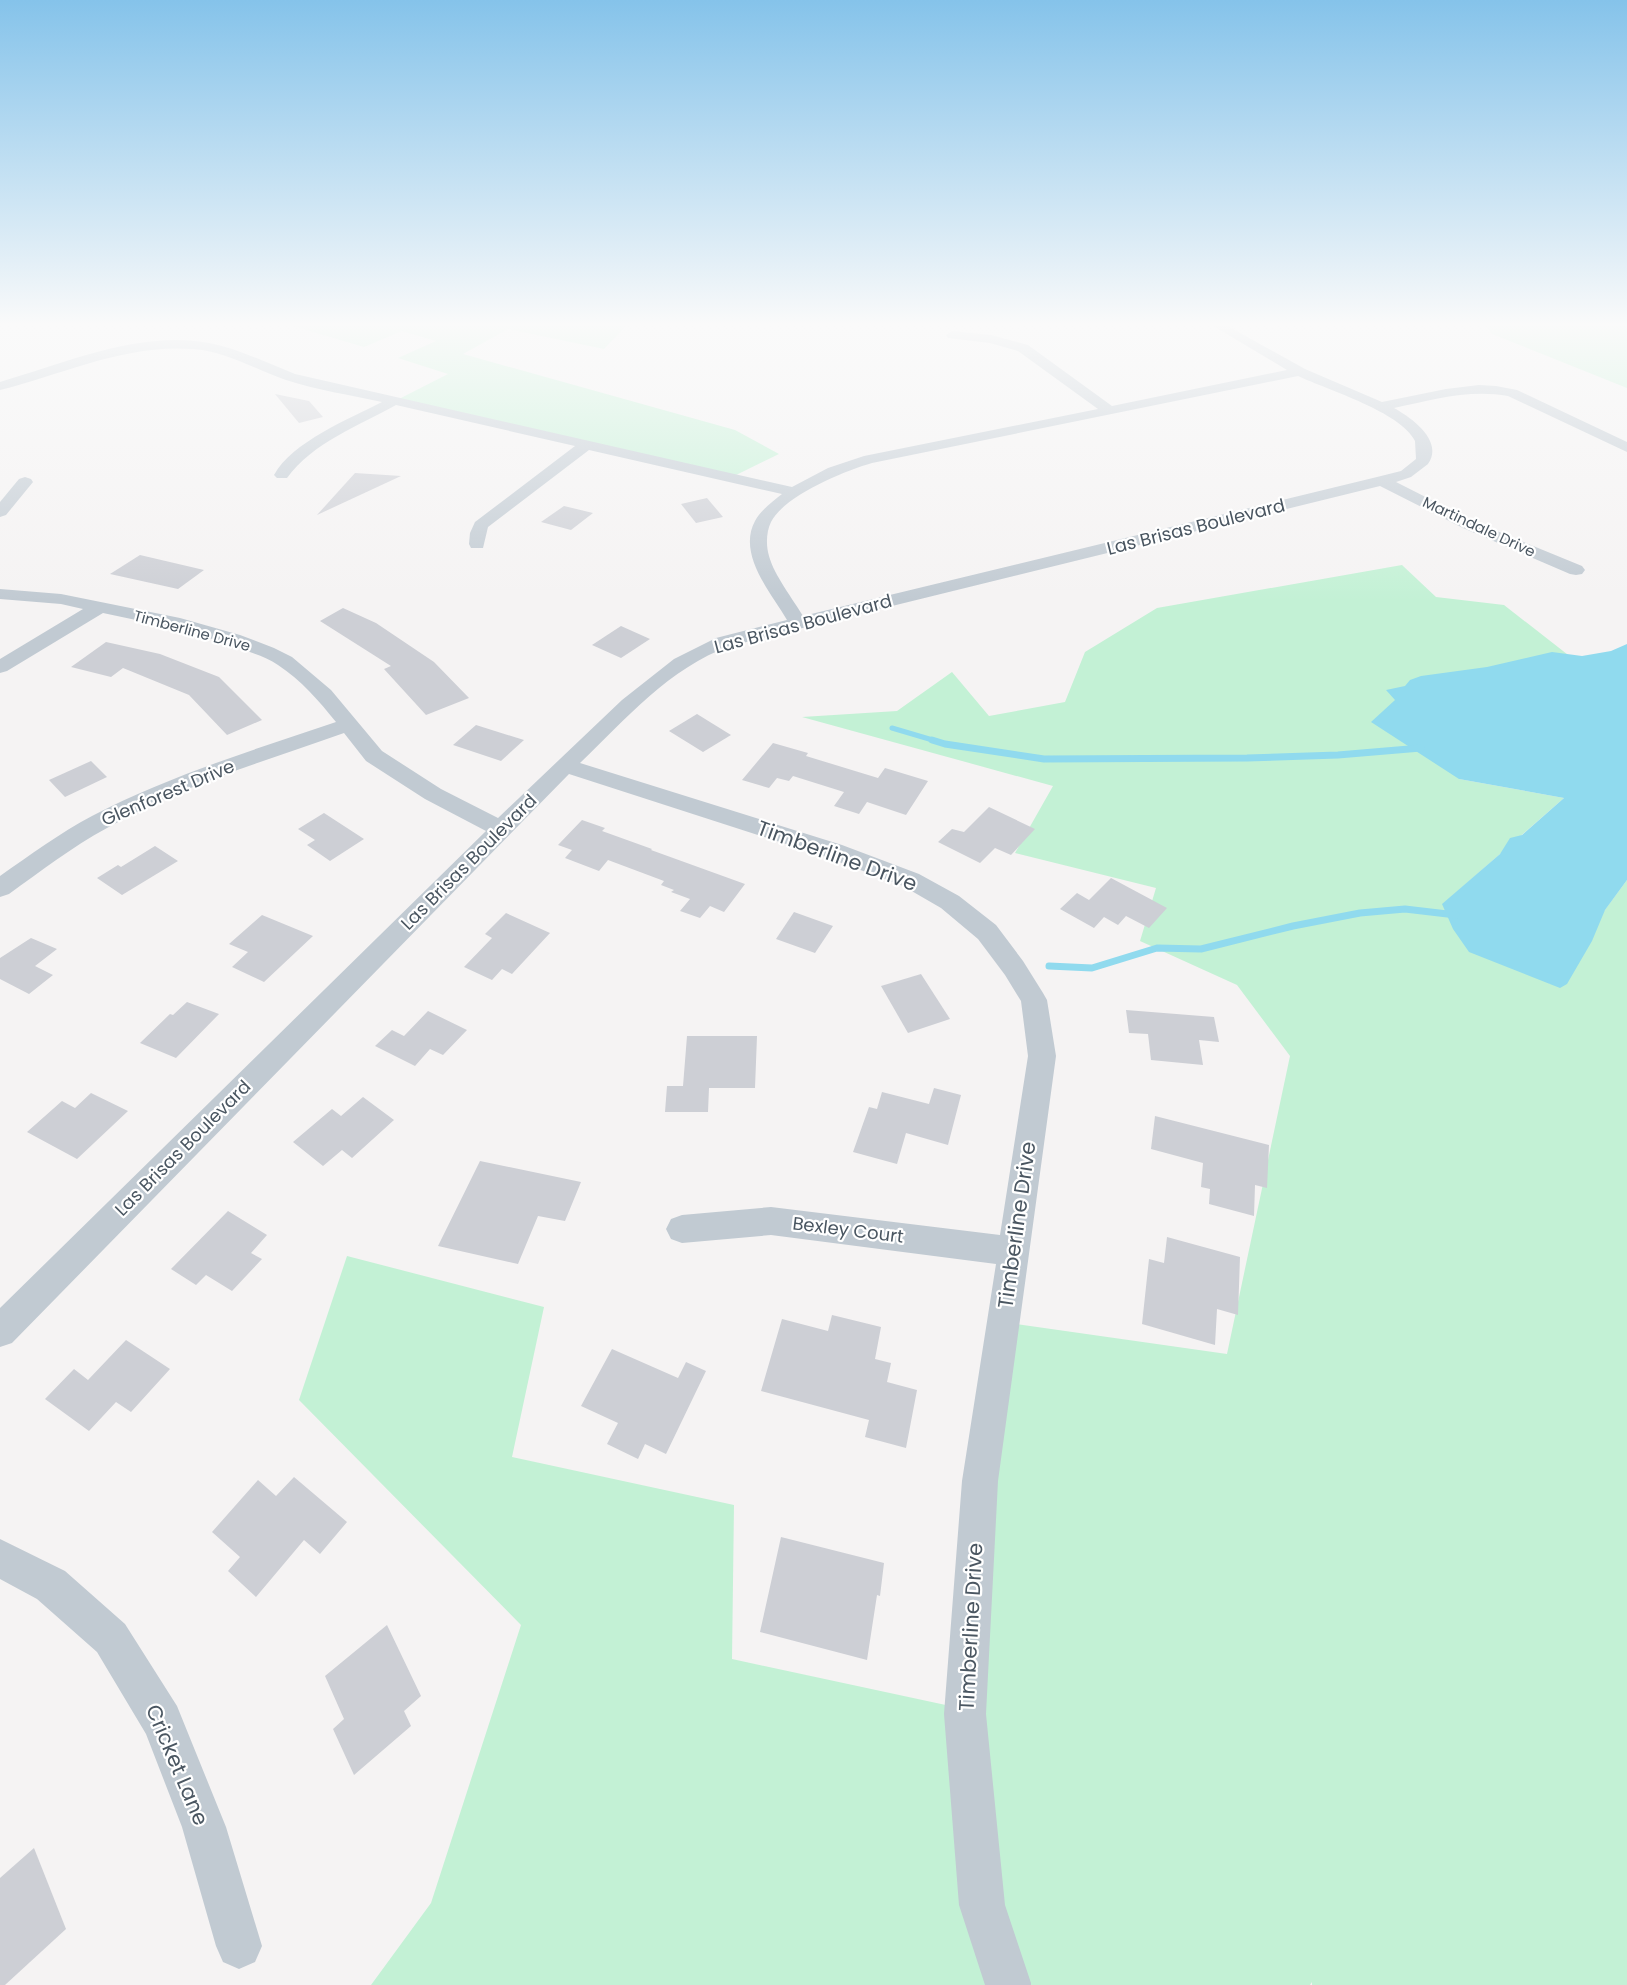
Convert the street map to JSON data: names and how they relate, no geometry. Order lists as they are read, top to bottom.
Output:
{
  "streets": {
    "street": [
      "Las Brisas Boulevard",
      "Martindale Drive",
      "Timberline Drive",
      "Glenforest Drive",
      "Bexley Court",
      "Cricket Lane"
    ]
  },
  "crossings": [
    ["Las Brisas Boulevard", "Martindale Drive"],
    ["Las Brisas Boulevard", "Timberline Drive"],
    ["Timberline Drive", "Glenforest Drive"],
    ["Timberline Drive", "Bexley Court"]
  ]
}
